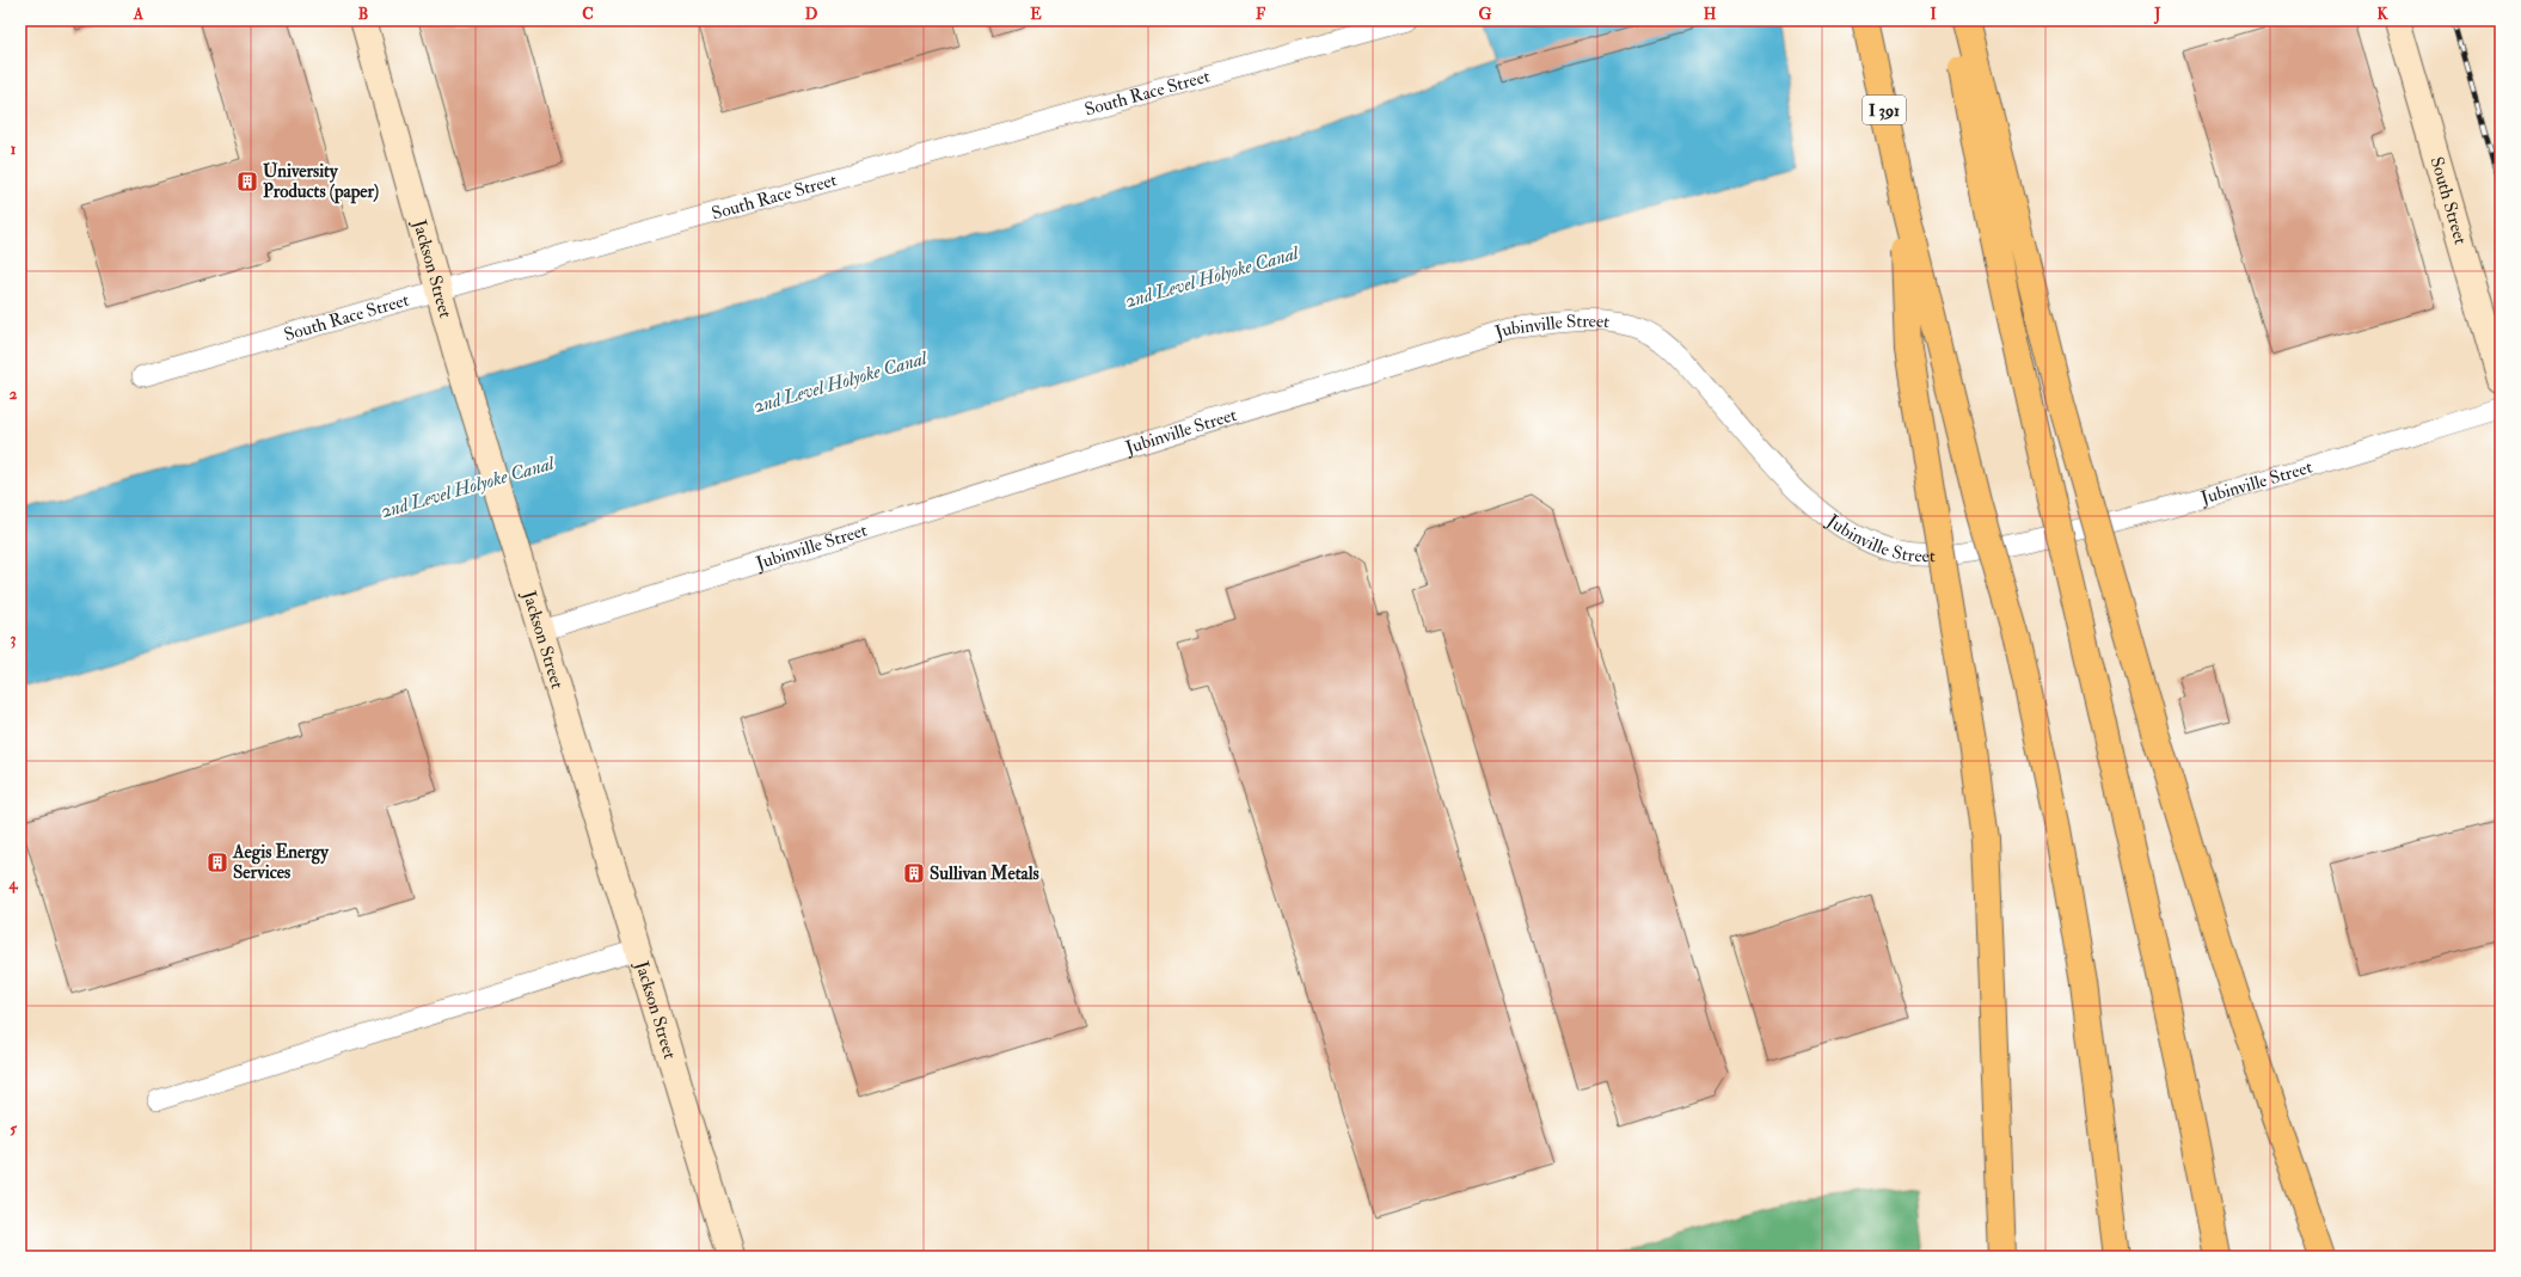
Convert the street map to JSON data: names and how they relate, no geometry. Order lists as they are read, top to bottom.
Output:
{
  "streets": {
    "highway": ["I 391"],
    "street": ["South Street", "Jackson Street"],
    "lane": ["South Race Street", "Jubinville Street"]
  },
  "crossings": [
    ["South Race Street", "Jackson Street"],
    ["Jackson Street", "Jubinville Street"]
  ],
  "water": ["2nd Level Holyoke Canal"],
  "places": {
    "building": ["University Products (paper)", "Aegis Energy Services", "Sullivan Metals"]
  },
  "grid": {
    "columns": [
      "A",
      "B",
      "C",
      "D",
      "E",
      "F",
      "G",
      "H",
      "I",
      "J",
      "K"
    ],
    "rows": [
      "1",
      "2",
      "3",
      "4",
      "5"
    ]
  }
}
